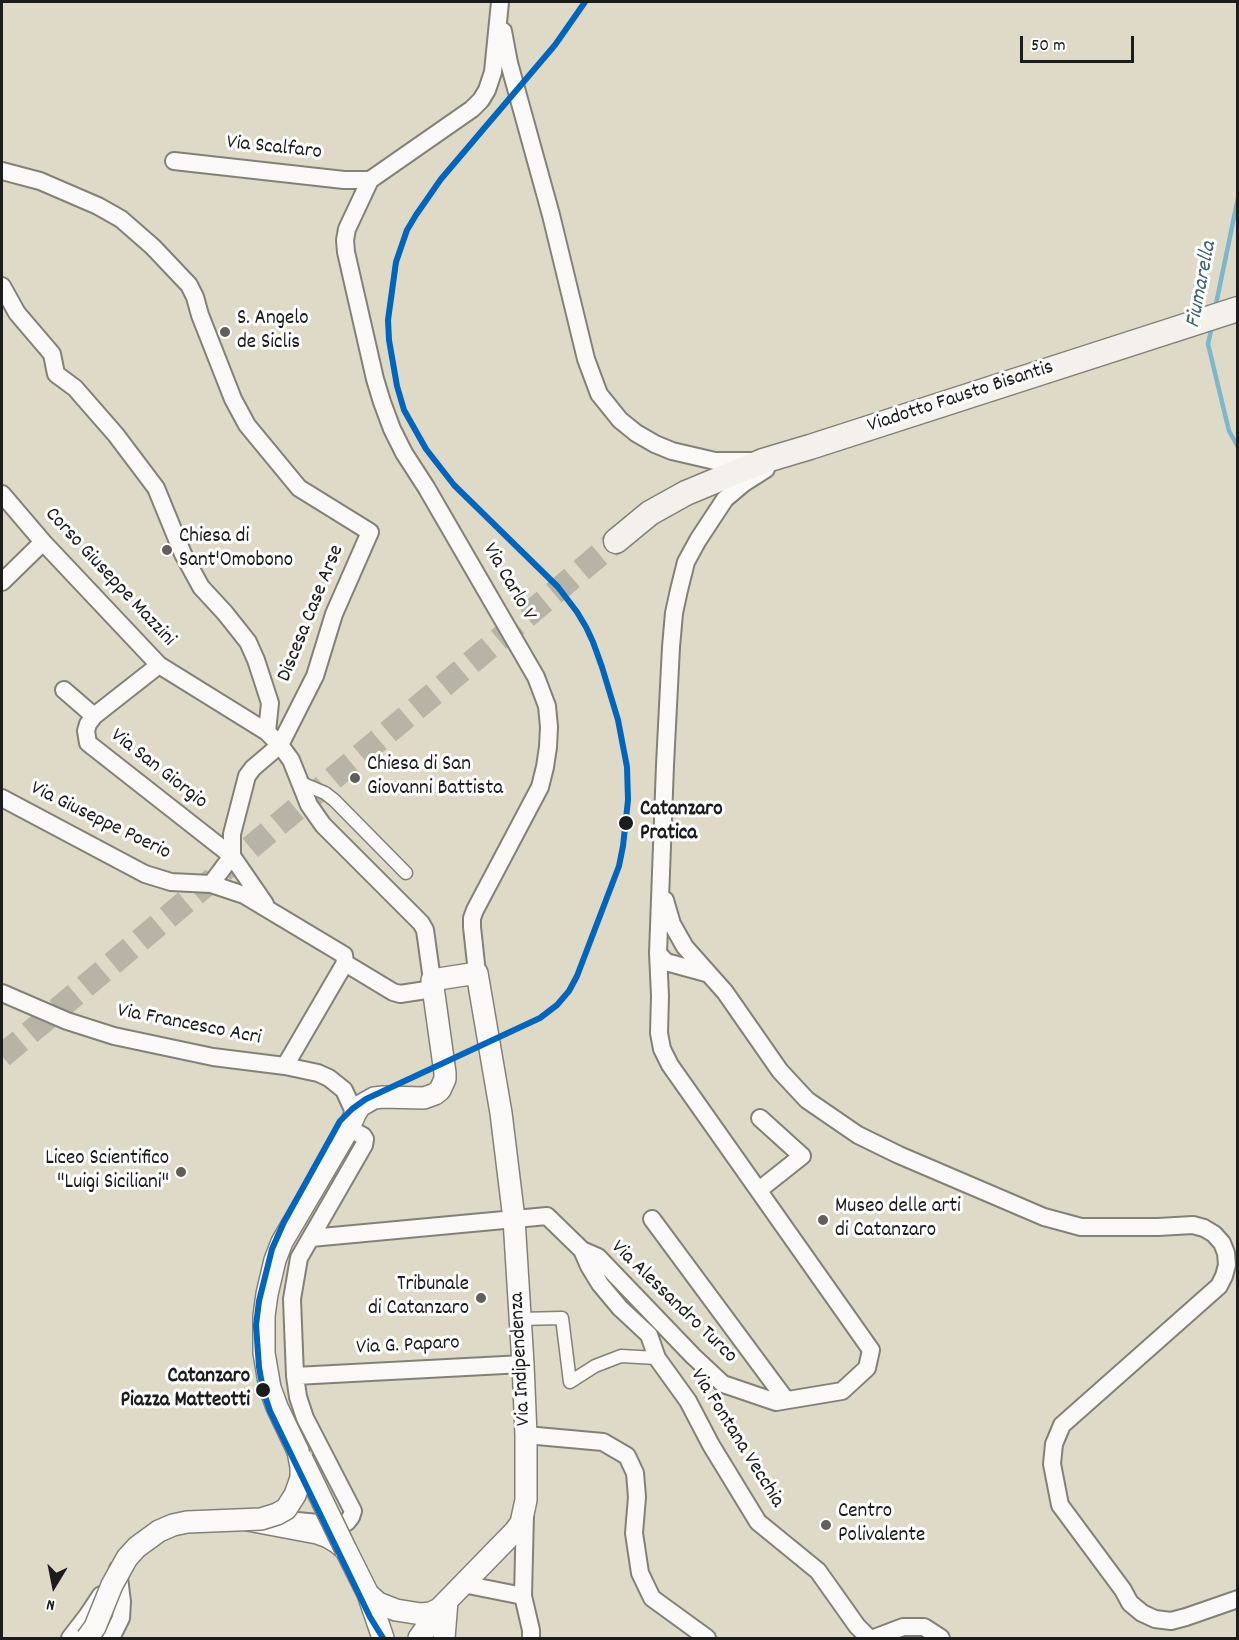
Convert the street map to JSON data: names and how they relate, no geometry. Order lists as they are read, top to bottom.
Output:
{
  "streets": {
    "main road": ["Viadotto Fausto Bisantis"],
    "street": [
      "Via Scalfaro",
      "Corso Giuseppe Mazzini",
      "Via Carlo V",
      "Discesa Case Arse",
      "Via San Giorgio",
      "Via Giuseppe Poerio",
      "Via Francesco Acri",
      "Via Alessandro Turco",
      "Via G. Paparo",
      "Via Indipendenza",
      "Via Fontana Vecchia"
    ]
  },
  "crossings": [
    ["Via Scalfaro", "Via Carlo V"],
    ["Corso Giuseppe Mazzini", "Discesa Case Arse"],
    ["Corso Giuseppe Mazzini", "Via San Giorgio"],
    ["Corso Giuseppe Mazzini", "Via Giuseppe Poerio"],
    ["Via Carlo V", "Via Indipendenza"],
    ["Via San Giorgio", "Via Giuseppe Poerio"],
    ["Via Francesco Acri", "Via Alessandro Turco"],
    ["Via Alessandro Turco", "Via Indipendenza"],
    ["Via Alessandro Turco", "Via Fontana Vecchia"],
    ["Via G. Paparo", "Via Indipendenza"]
  ],
  "water": ["Fiumarella"],
  "places": [
    "S. Angelo de Siclis",
    "Chiesa di Sant'Omobono",
    "Chiesa di San Giovanni Battista",
    "Catanzaro Pratica",
    "Liceo Scientifico \"Luigi Siciliani\"",
    "Museo delle arti di Catanzaro",
    "Tribunale di Catanzaro",
    "Catanzaro Piazza Matteotti",
    "Centro Polivalente"
  ],
  "scale_bar": "50 m",
  "north": "bottom"
}
